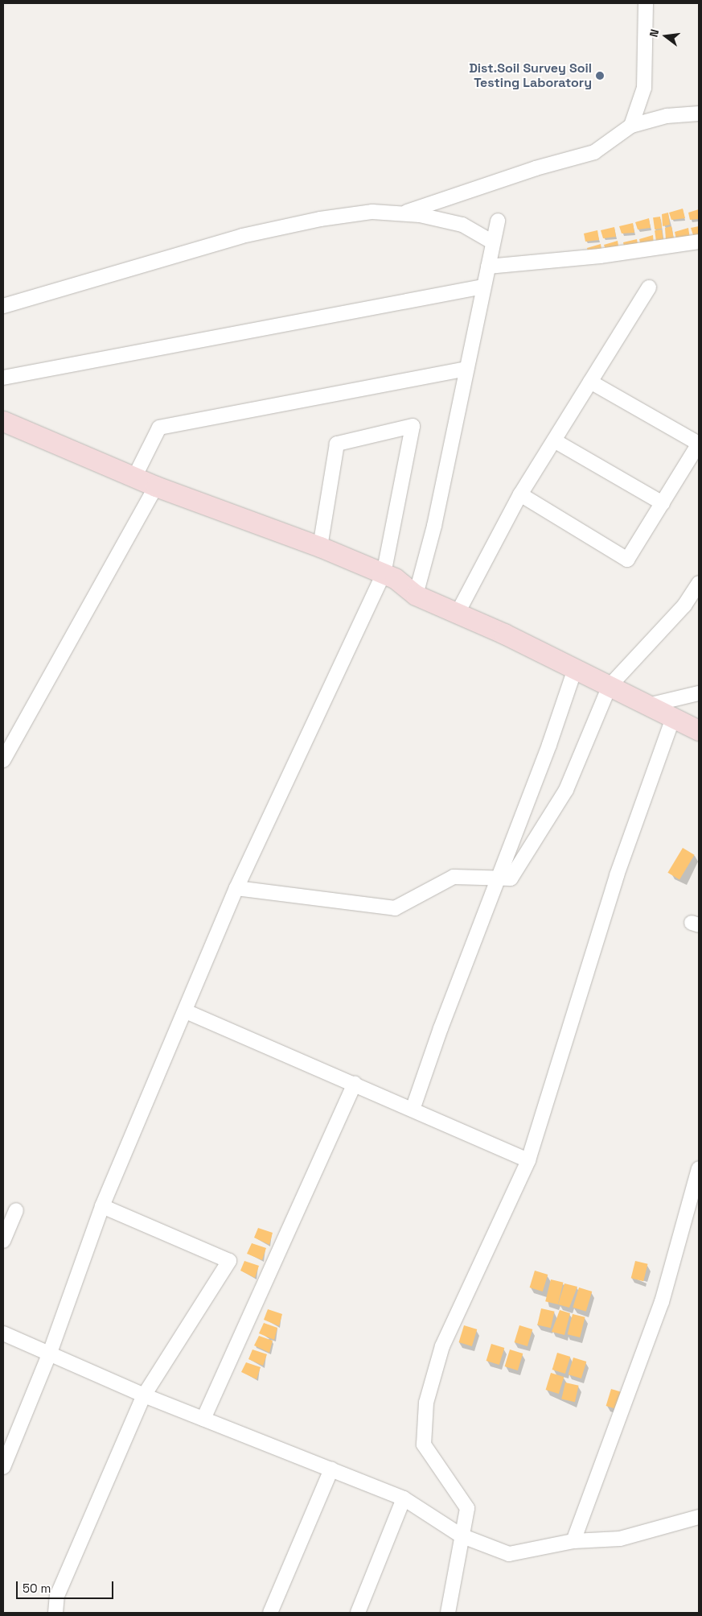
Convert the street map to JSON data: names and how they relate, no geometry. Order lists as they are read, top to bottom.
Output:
{
  "places": ["Dist.Soil Survey Soil Testing Laboratory"],
  "scale_bar": "50 m",
  "north": "left"
}
